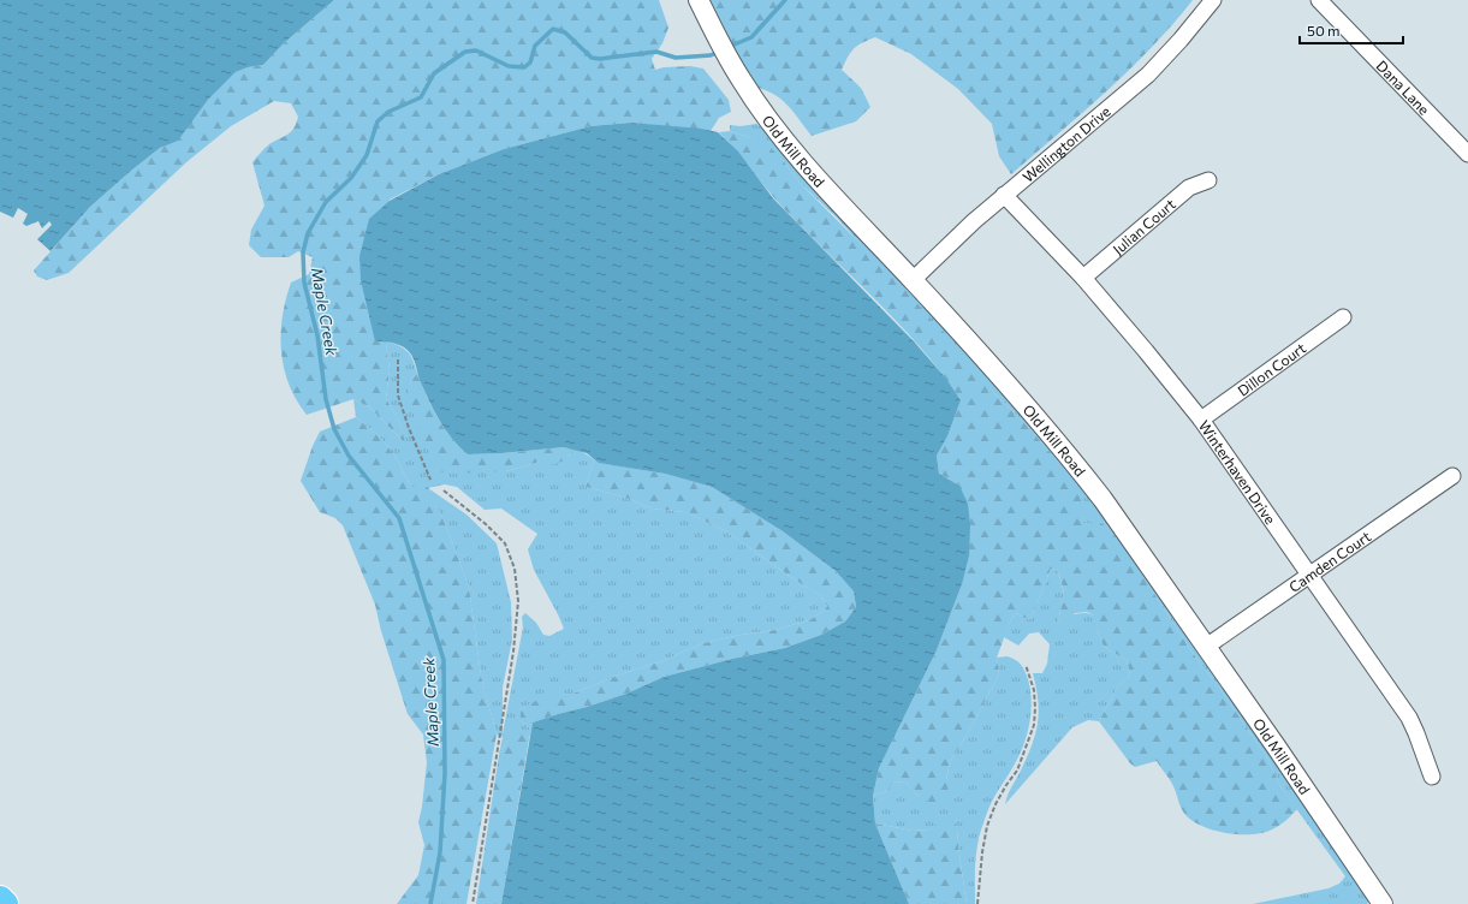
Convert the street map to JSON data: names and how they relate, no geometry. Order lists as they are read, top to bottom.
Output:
{
  "streets": {
    "street": [
      "Dana Lane",
      "Wellington Drive",
      "Old Mill Road",
      "Julian Court",
      "Dillon Court",
      "Winterhaven Drive",
      "Camden Court"
    ]
  },
  "crossings": [
    ["Wellington Drive", "Old Mill Road"],
    ["Wellington Drive", "Winterhaven Drive"],
    ["Old Mill Road", "Camden Court"],
    ["Julian Court", "Winterhaven Drive"],
    ["Dillon Court", "Winterhaven Drive"],
    ["Winterhaven Drive", "Camden Court"]
  ],
  "water": ["Maple Creek"],
  "scale_bar": "50 m"
}
